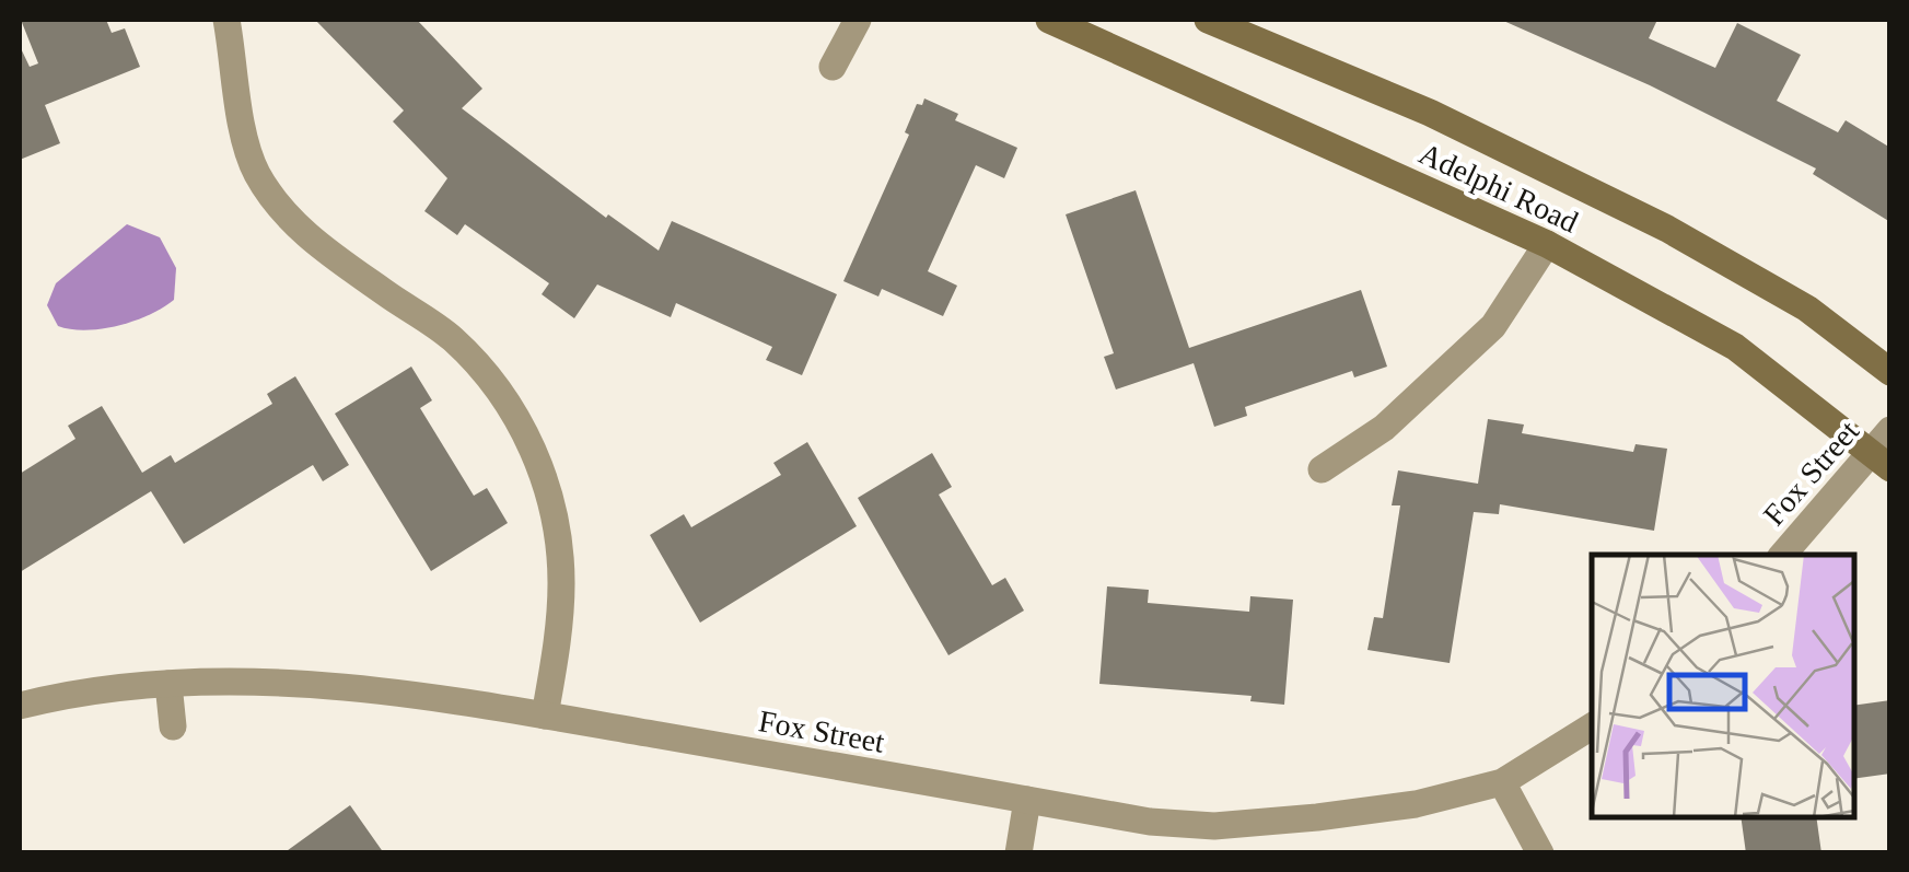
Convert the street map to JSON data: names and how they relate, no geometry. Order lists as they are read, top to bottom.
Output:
{
  "streets": {
    "main road": ["Adelphi Road"],
    "street": ["Fox Street"]
  },
  "crossings": [
    ["Adelphi Road", "Fox Street"]
  ]
}
